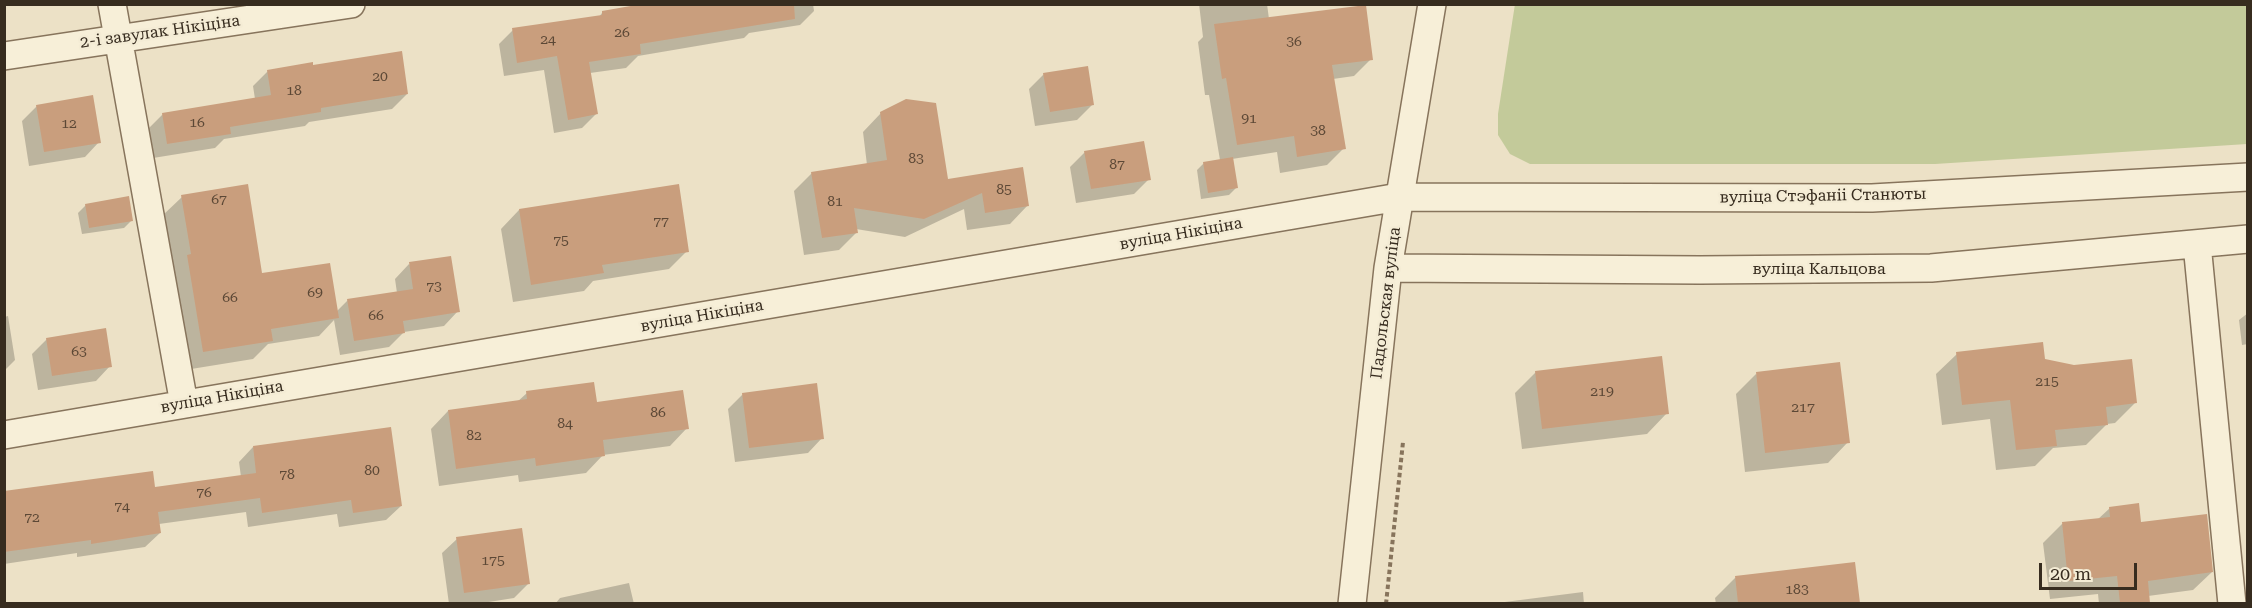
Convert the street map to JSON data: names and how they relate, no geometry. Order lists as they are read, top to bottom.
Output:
{
  "streets": {
    "street": [
      "2-і завулак Нікіціна",
      "вуліца Стэфаніі Станюты",
      "вуліца Нікіціна",
      "вуліца Кальцова",
      "Падольская вуліца"
    ]
  },
  "crossings": [
    ["вуліца Стэфаніі Станюты", "вуліца Нікіціна"],
    ["вуліца Стэфаніі Станюты", "Падольская вуліца"],
    ["вуліца Нікіціна", "Падольская вуліца"],
    ["вуліца Кальцова", "Падольская вуліца"]
  ],
  "house_numbers": [
    "26",
    "24",
    "36",
    "20",
    "18",
    "91",
    "16",
    "12",
    "38",
    "83",
    "87",
    "85",
    "67",
    "81",
    "77",
    "75",
    "73",
    "69",
    "66",
    "66",
    "63",
    "215",
    "219",
    "217",
    "86",
    "84",
    "82",
    "80",
    "78",
    "76",
    "74",
    "72",
    "175",
    "183"
  ],
  "scale_bar": "20 m"
}
